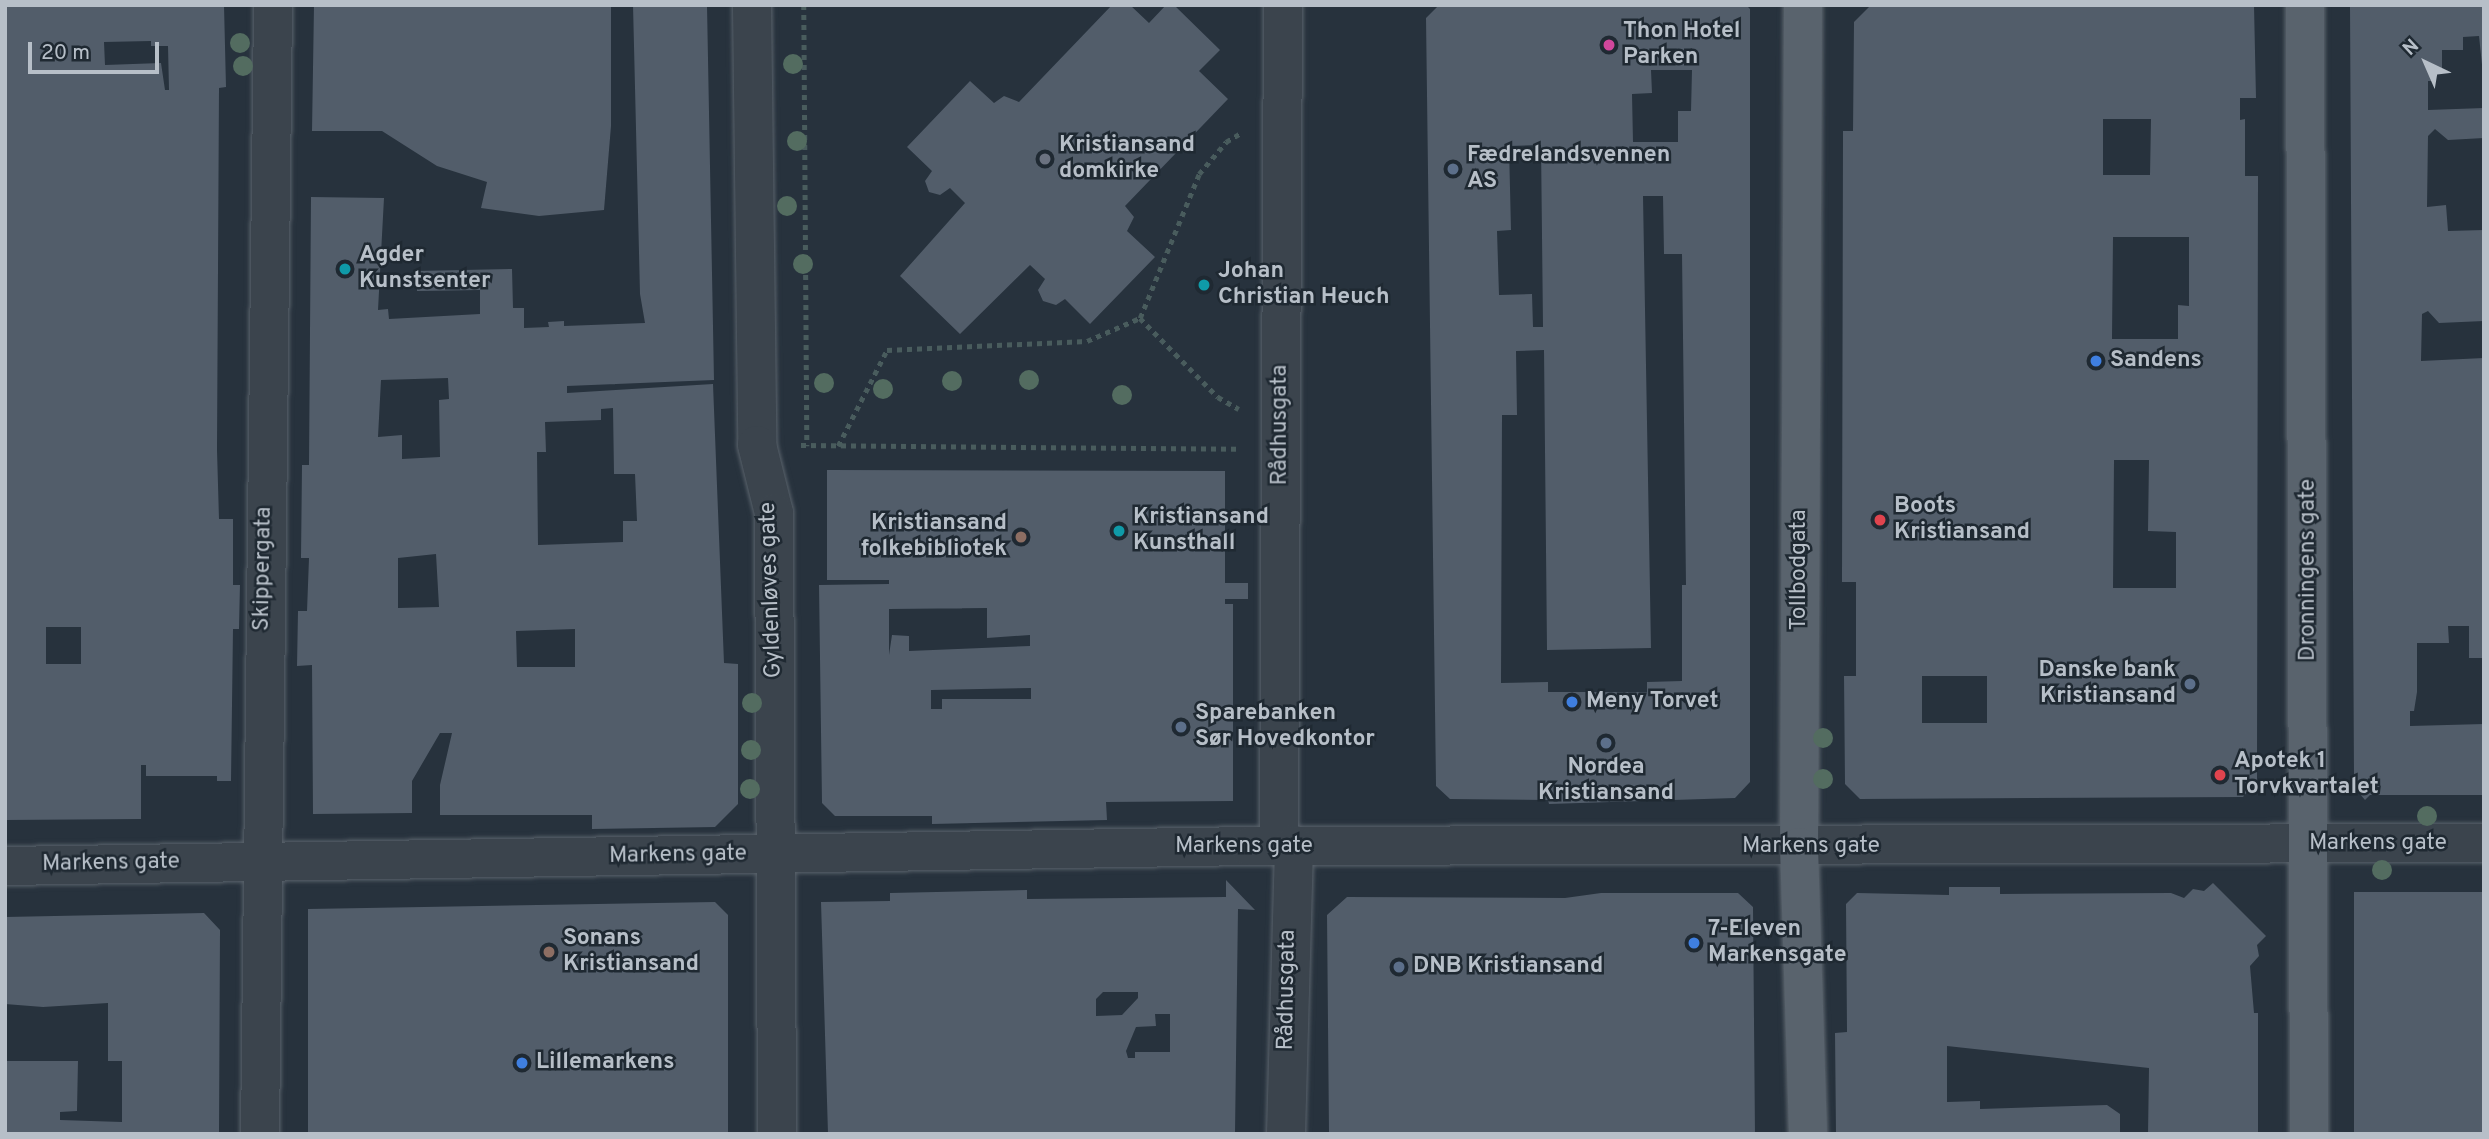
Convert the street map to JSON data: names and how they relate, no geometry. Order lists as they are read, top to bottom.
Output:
{
  "streets": {
    "main road": ["Tollbodgata", "Dronningens gate"],
    "street": [
      "Rådhusgata",
      "Skippergata",
      "Gyldenløves gate",
      "Markens gate"
    ]
  },
  "crossings": [
    ["Rådhusgata", "Markens gate"],
    ["Skippergata", "Markens gate"],
    ["Tollbodgata", "Markens gate"],
    ["Dronningens gate", "Markens gate"],
    ["Gyldenløves gate", "Markens gate"]
  ],
  "places": [
    "Thon Hotel Parken",
    "Kristiansand domkirke",
    "Fædrelandsvennen AS",
    "Agder Kunstsenter",
    "Johan Christian Heuch",
    "Sandens",
    "Boots Kristiansand",
    "Kristiansand Kunsthall",
    "Kristiansand folkebibliotek",
    "Danske bank Kristiansand",
    "Meny Torvet",
    "Sparebanken Sør Hovedkontor",
    "Nordea Kristiansand",
    "Apotek 1 Torvkvartalet",
    "7-Eleven Markensgate",
    "Sonans Kristiansand",
    "DNB Kristiansand",
    "Lillemarkens"
  ],
  "scale_bar": "20 m",
  "north": "top left"
}
